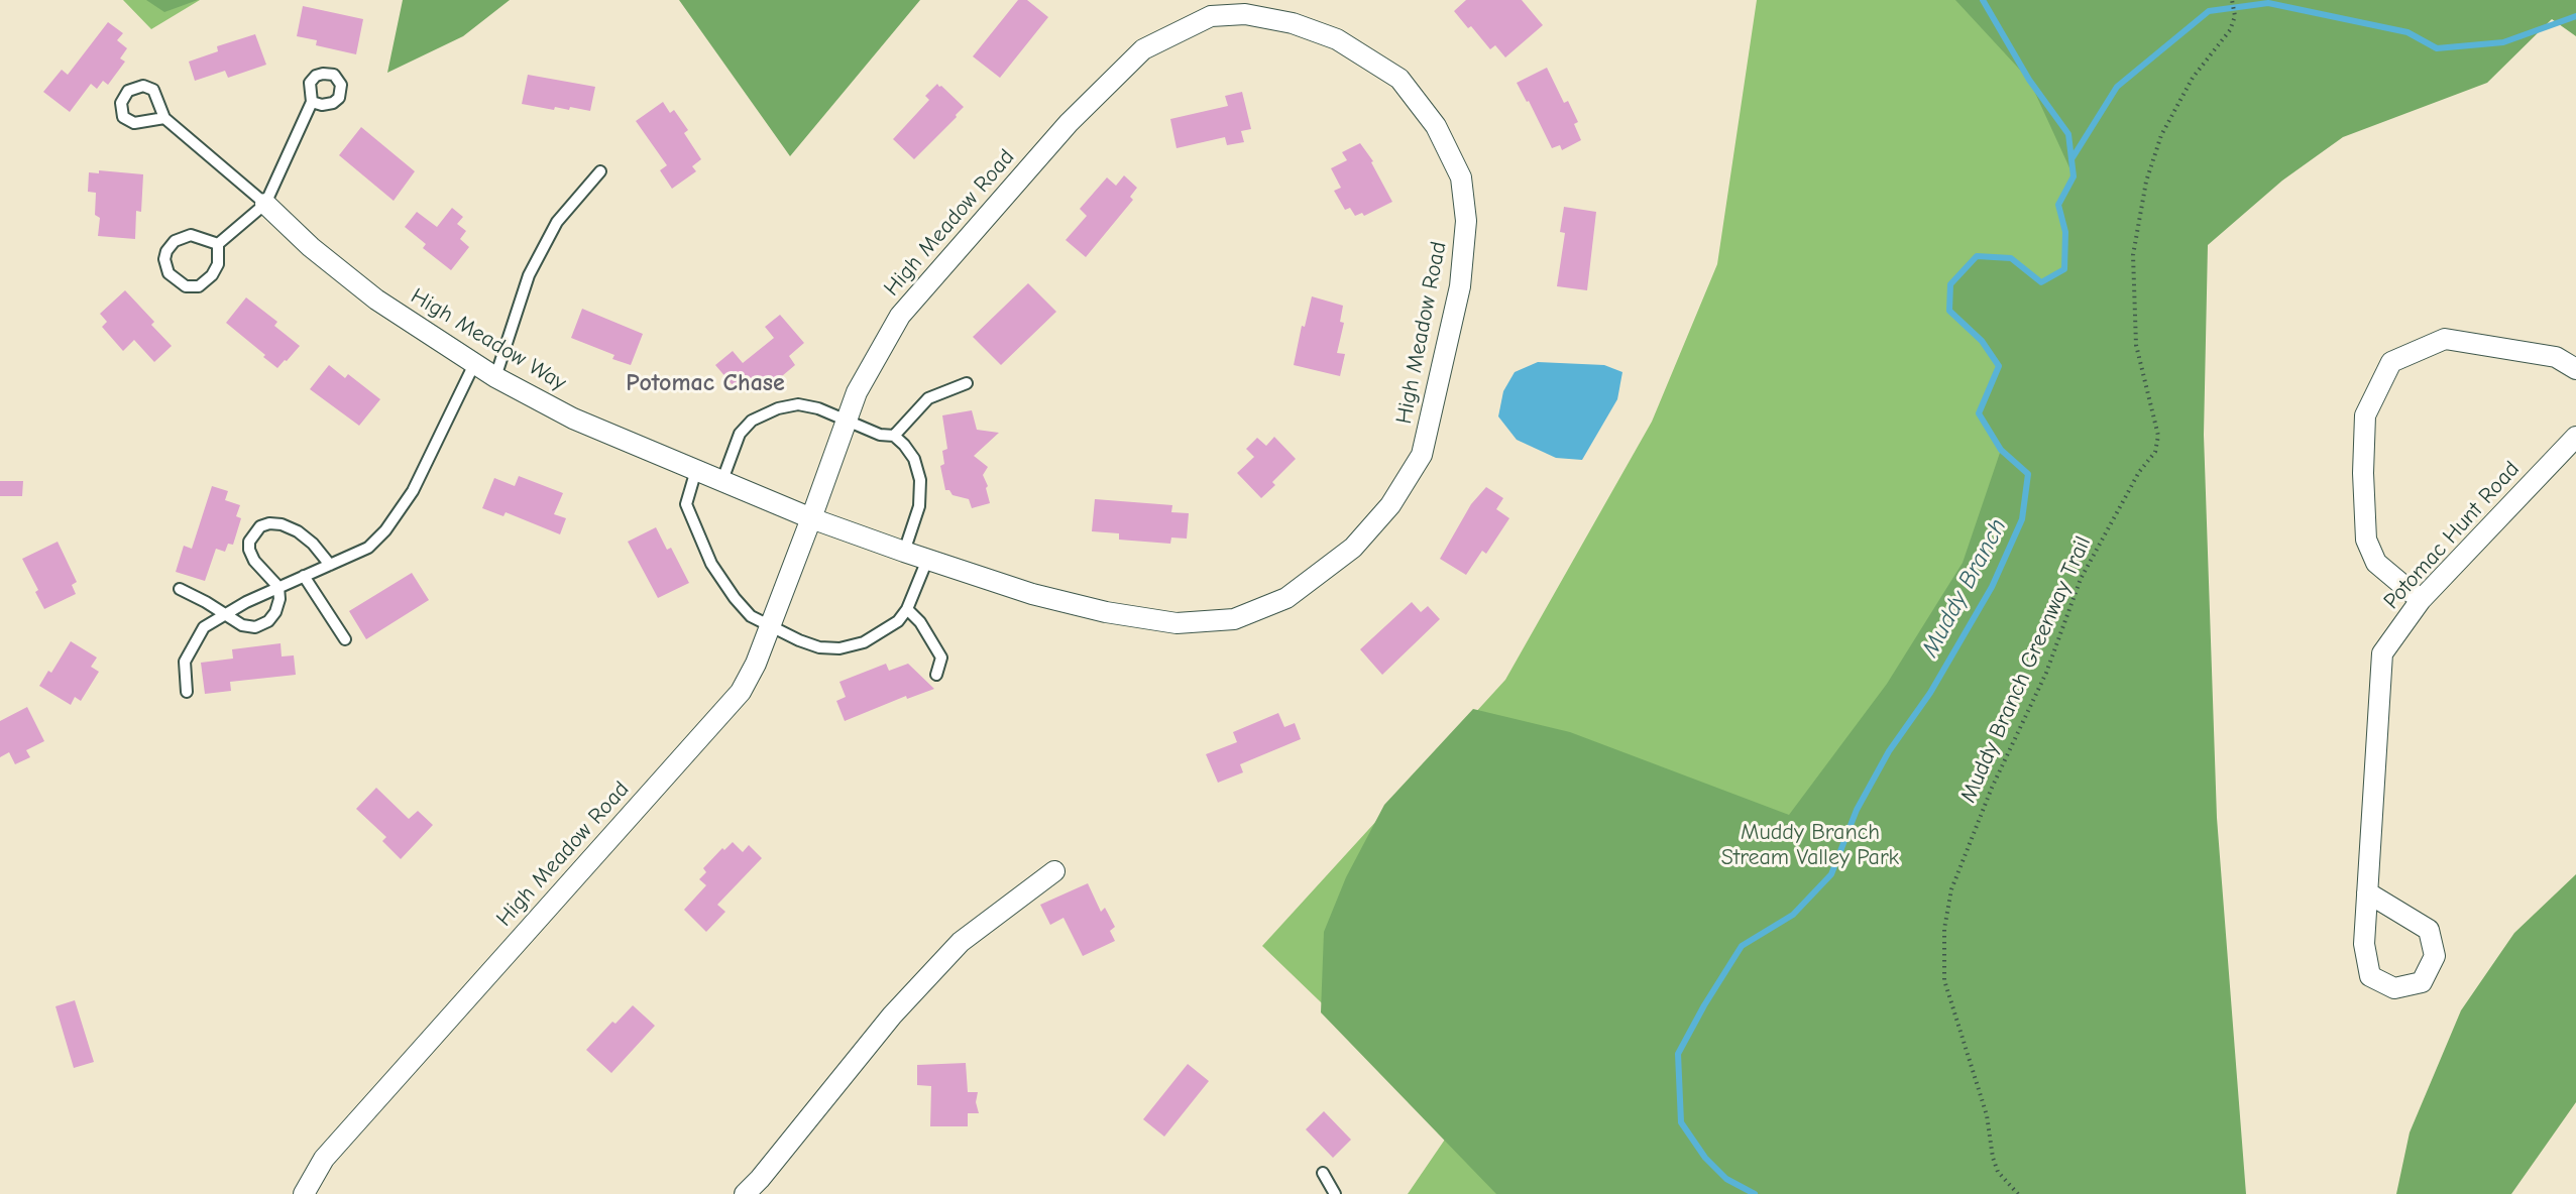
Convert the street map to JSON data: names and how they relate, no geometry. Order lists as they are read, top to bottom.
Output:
{
  "streets": {
    "street": ["High Meadow Road", "High Meadow Way", "Potomac Hunt Road"],
    "path": ["Muddy Branch Greenway Trail"]
  },
  "crossings": [
    ["High Meadow Road", "High Meadow Way"]
  ],
  "districts": ["Potomac Chase"],
  "water": ["Muddy Branch"],
  "parks": ["Muddy Branch Stream Valley Park"]
}
